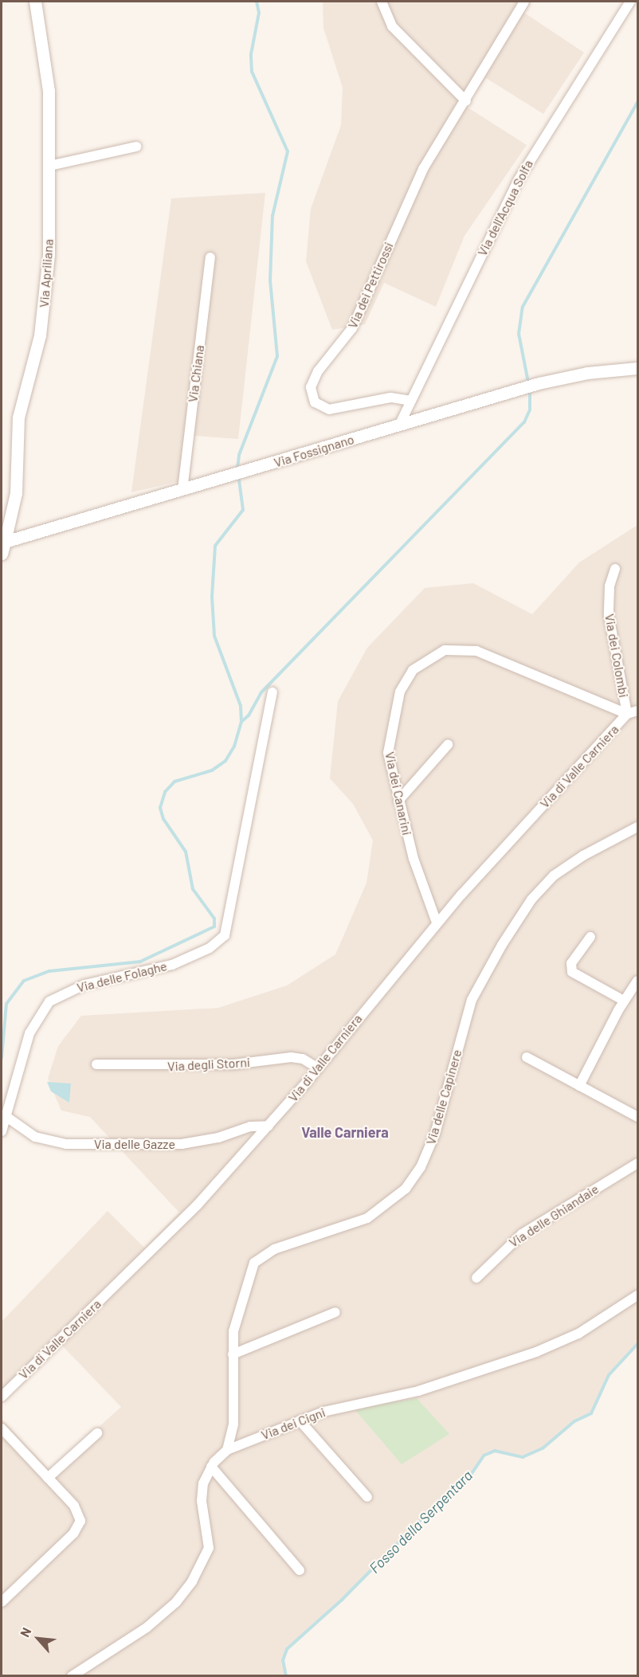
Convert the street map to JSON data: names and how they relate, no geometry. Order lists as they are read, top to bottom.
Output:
{
  "streets": {
    "street": [
      "Via dell'Acqua Solfa",
      "Via Apriliana",
      "Via dei Pettirossi",
      "Via Chiana",
      "Via Fossignano",
      "Via dei Colombi",
      "Via di Valle Carniera",
      "Via dei Canarini",
      "Via delle Folaghe",
      "Via degli Storni",
      "Via delle Capinere",
      "Via delle Gazze",
      "Via delle Ghiandaie",
      "Via dei Cigni"
    ]
  },
  "crossings": [
    ["Via dell'Acqua Solfa", "Via dei Pettirossi"],
    ["Via dell'Acqua Solfa", "Via Fossignano"],
    ["Via Apriliana", "Via Fossignano"],
    ["Via Chiana", "Via Fossignano"],
    ["Via dei Colombi", "Via di Valle Carniera"],
    ["Via dei Colombi", "Via dei Canarini"],
    ["Via di Valle Carniera", "Via dei Canarini"],
    ["Via di Valle Carniera", "Via degli Storni"],
    ["Via di Valle Carniera", "Via delle Gazze"],
    ["Via delle Folaghe", "Via delle Gazze"],
    ["Via delle Capinere", "Via dei Cigni"]
  ],
  "districts": ["Valle Carniera"],
  "water": ["Fosso della Serpentara"],
  "north": "top left"
}
